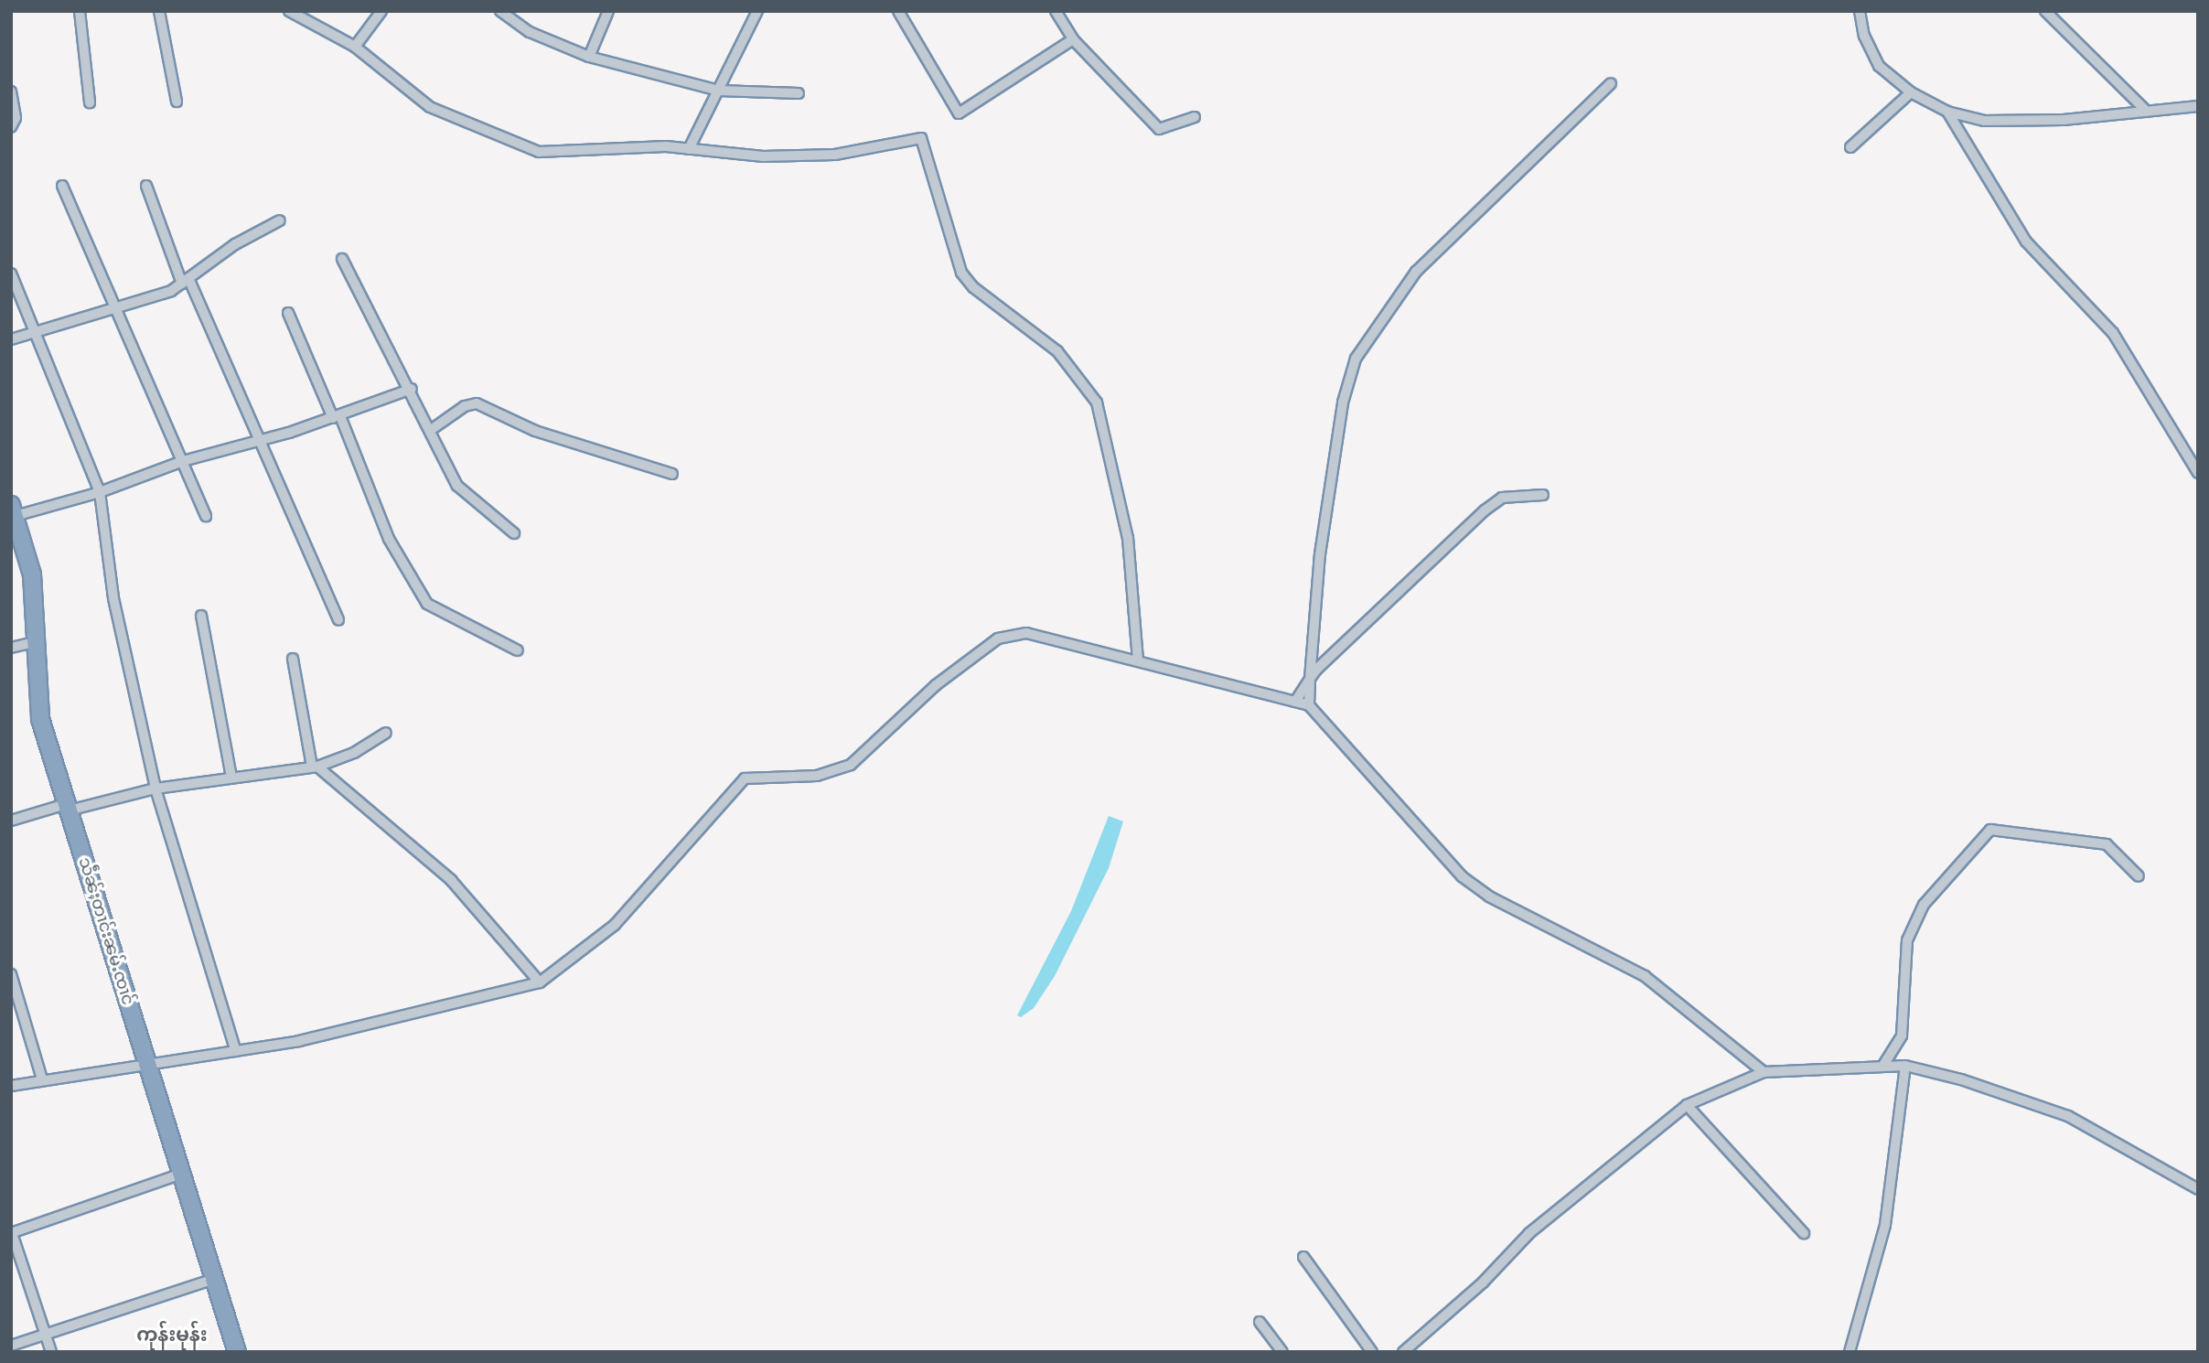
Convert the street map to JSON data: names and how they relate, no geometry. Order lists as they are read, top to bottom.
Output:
{
  "streets": {
    "highway": ["သဵၼ်ႈတၢင်းၼမ်ႉၸၢင်"]
  },
  "districts": ["ကုန်းမုန်း"]
}
